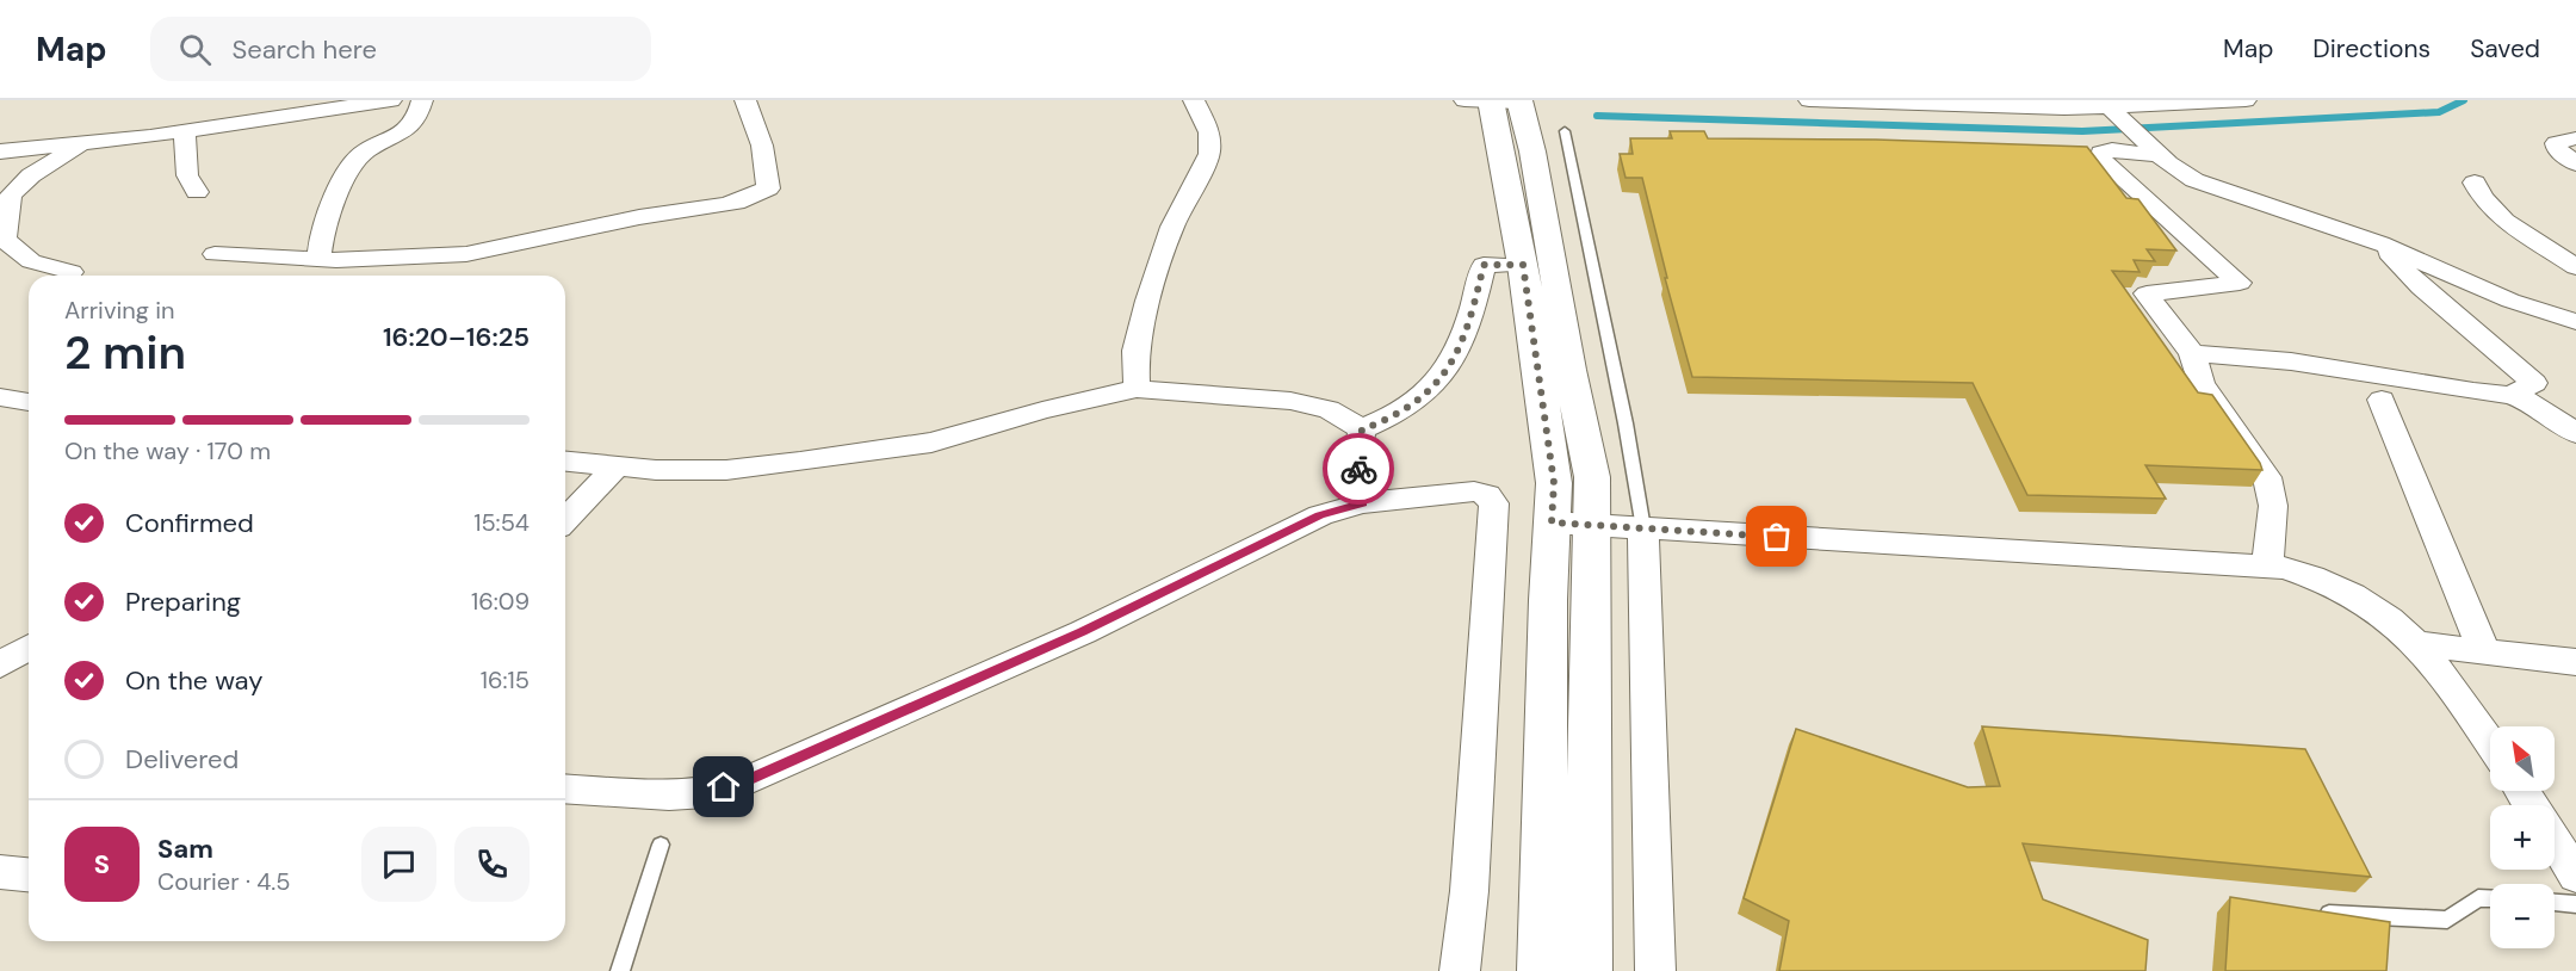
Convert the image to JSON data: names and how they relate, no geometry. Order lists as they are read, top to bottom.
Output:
{
  "north": "top left",
  "page": {
    "header": "Map",
    "search": "Search here",
    "nav": ["Map", "Directions", "Saved"],
    "heading": ["2 min", "Arriving in", "16:20–16:25"],
    "panel": ["Sam", "Courier · 4.5"],
    "bar": "On the way · 170 m",
    "list": [
      ["Confirmed", "15:54"],
      ["Preparing", "16:09"],
      ["On the way", "16:15"],
      "Delivered"
    ],
    "map_buttons": ["+", "−"],
    "round": "S"
  }
}
